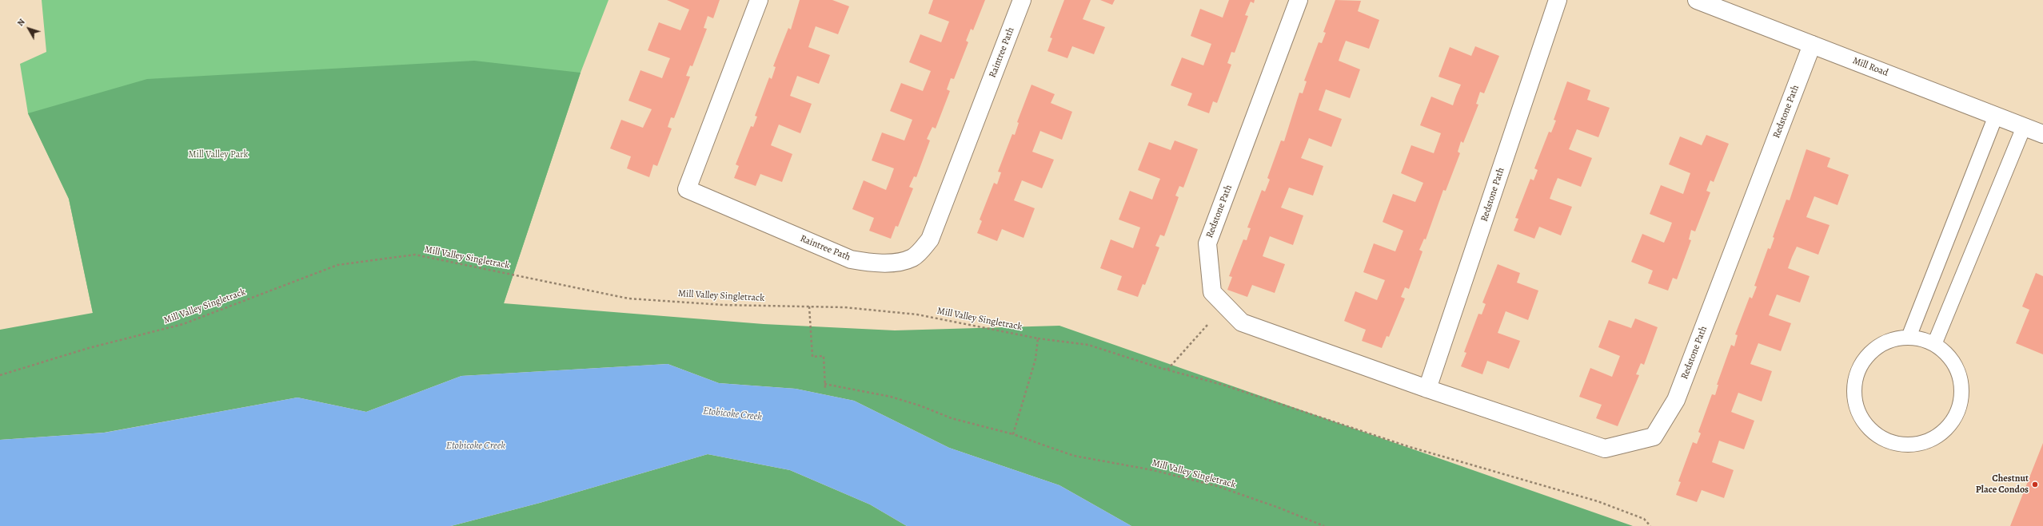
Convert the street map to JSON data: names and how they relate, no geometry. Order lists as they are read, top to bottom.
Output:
{
  "streets": {
    "street": ["Raintree Path", "Mill Road", "Redstone Path"],
    "path": ["Mill Valley Singletrack"]
  },
  "crossings": [
    ["Mill Road", "Redstone Path"]
  ],
  "water": ["Etobicoke Creek"],
  "parks": ["Mill Valley Park"],
  "places": ["Chestnut Place Condos"],
  "north": "top left"
}
